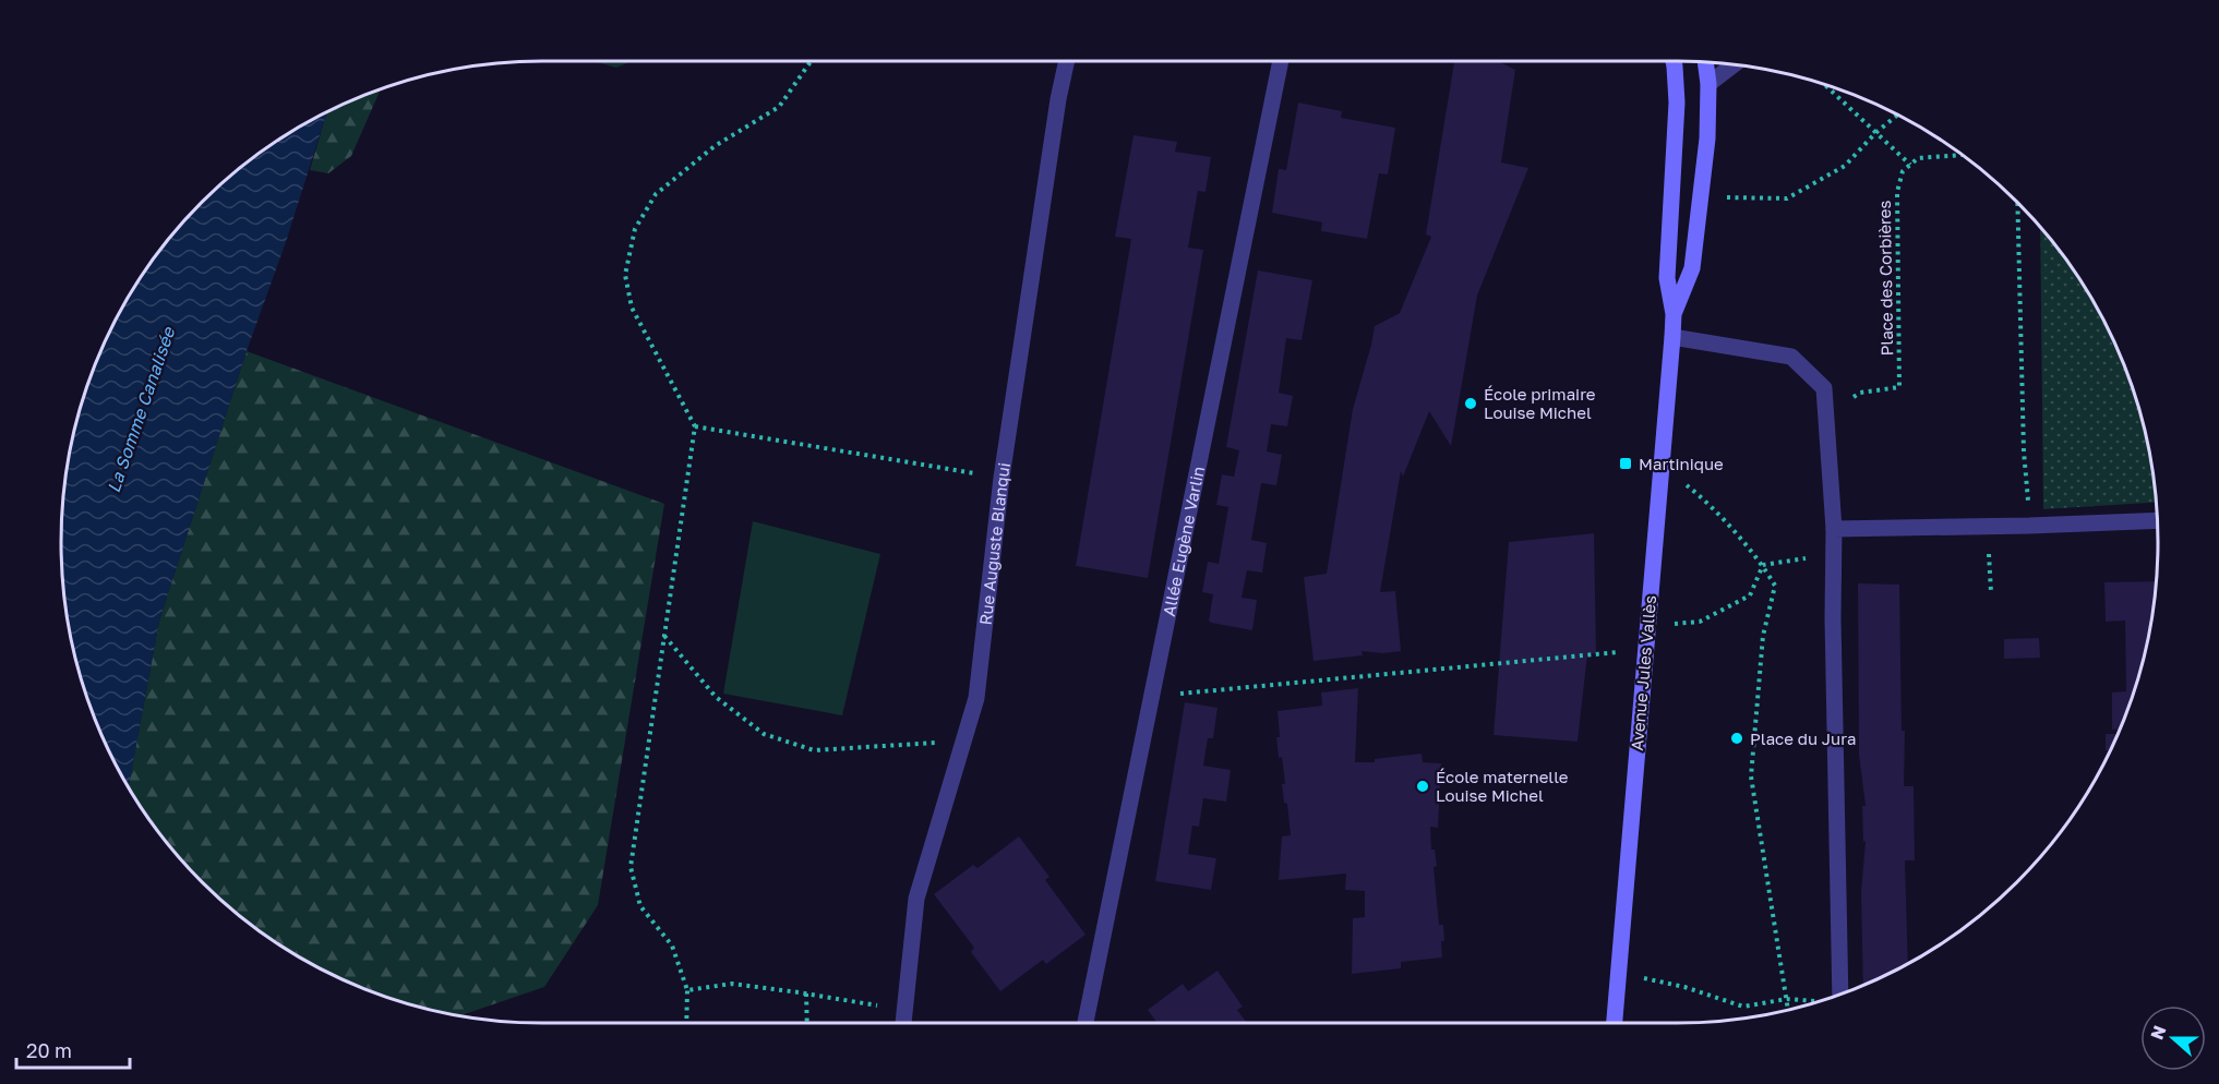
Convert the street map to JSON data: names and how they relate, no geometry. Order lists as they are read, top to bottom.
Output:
{
  "streets": {
    "street": ["Allée Eugène Varlin", "Rue Auguste Blanqui", "Avenue Jules Vallès"],
    "path": ["Place des Corbières"]
  },
  "water": ["La Somme Canalisée"],
  "places": {
    "other": ["École primaire Louise Michel", "Place du Jura", "École maternelle Louise Michel"],
    "transit": ["Martinique"]
  },
  "scale_bar": "20 m",
  "north": "left"
}
